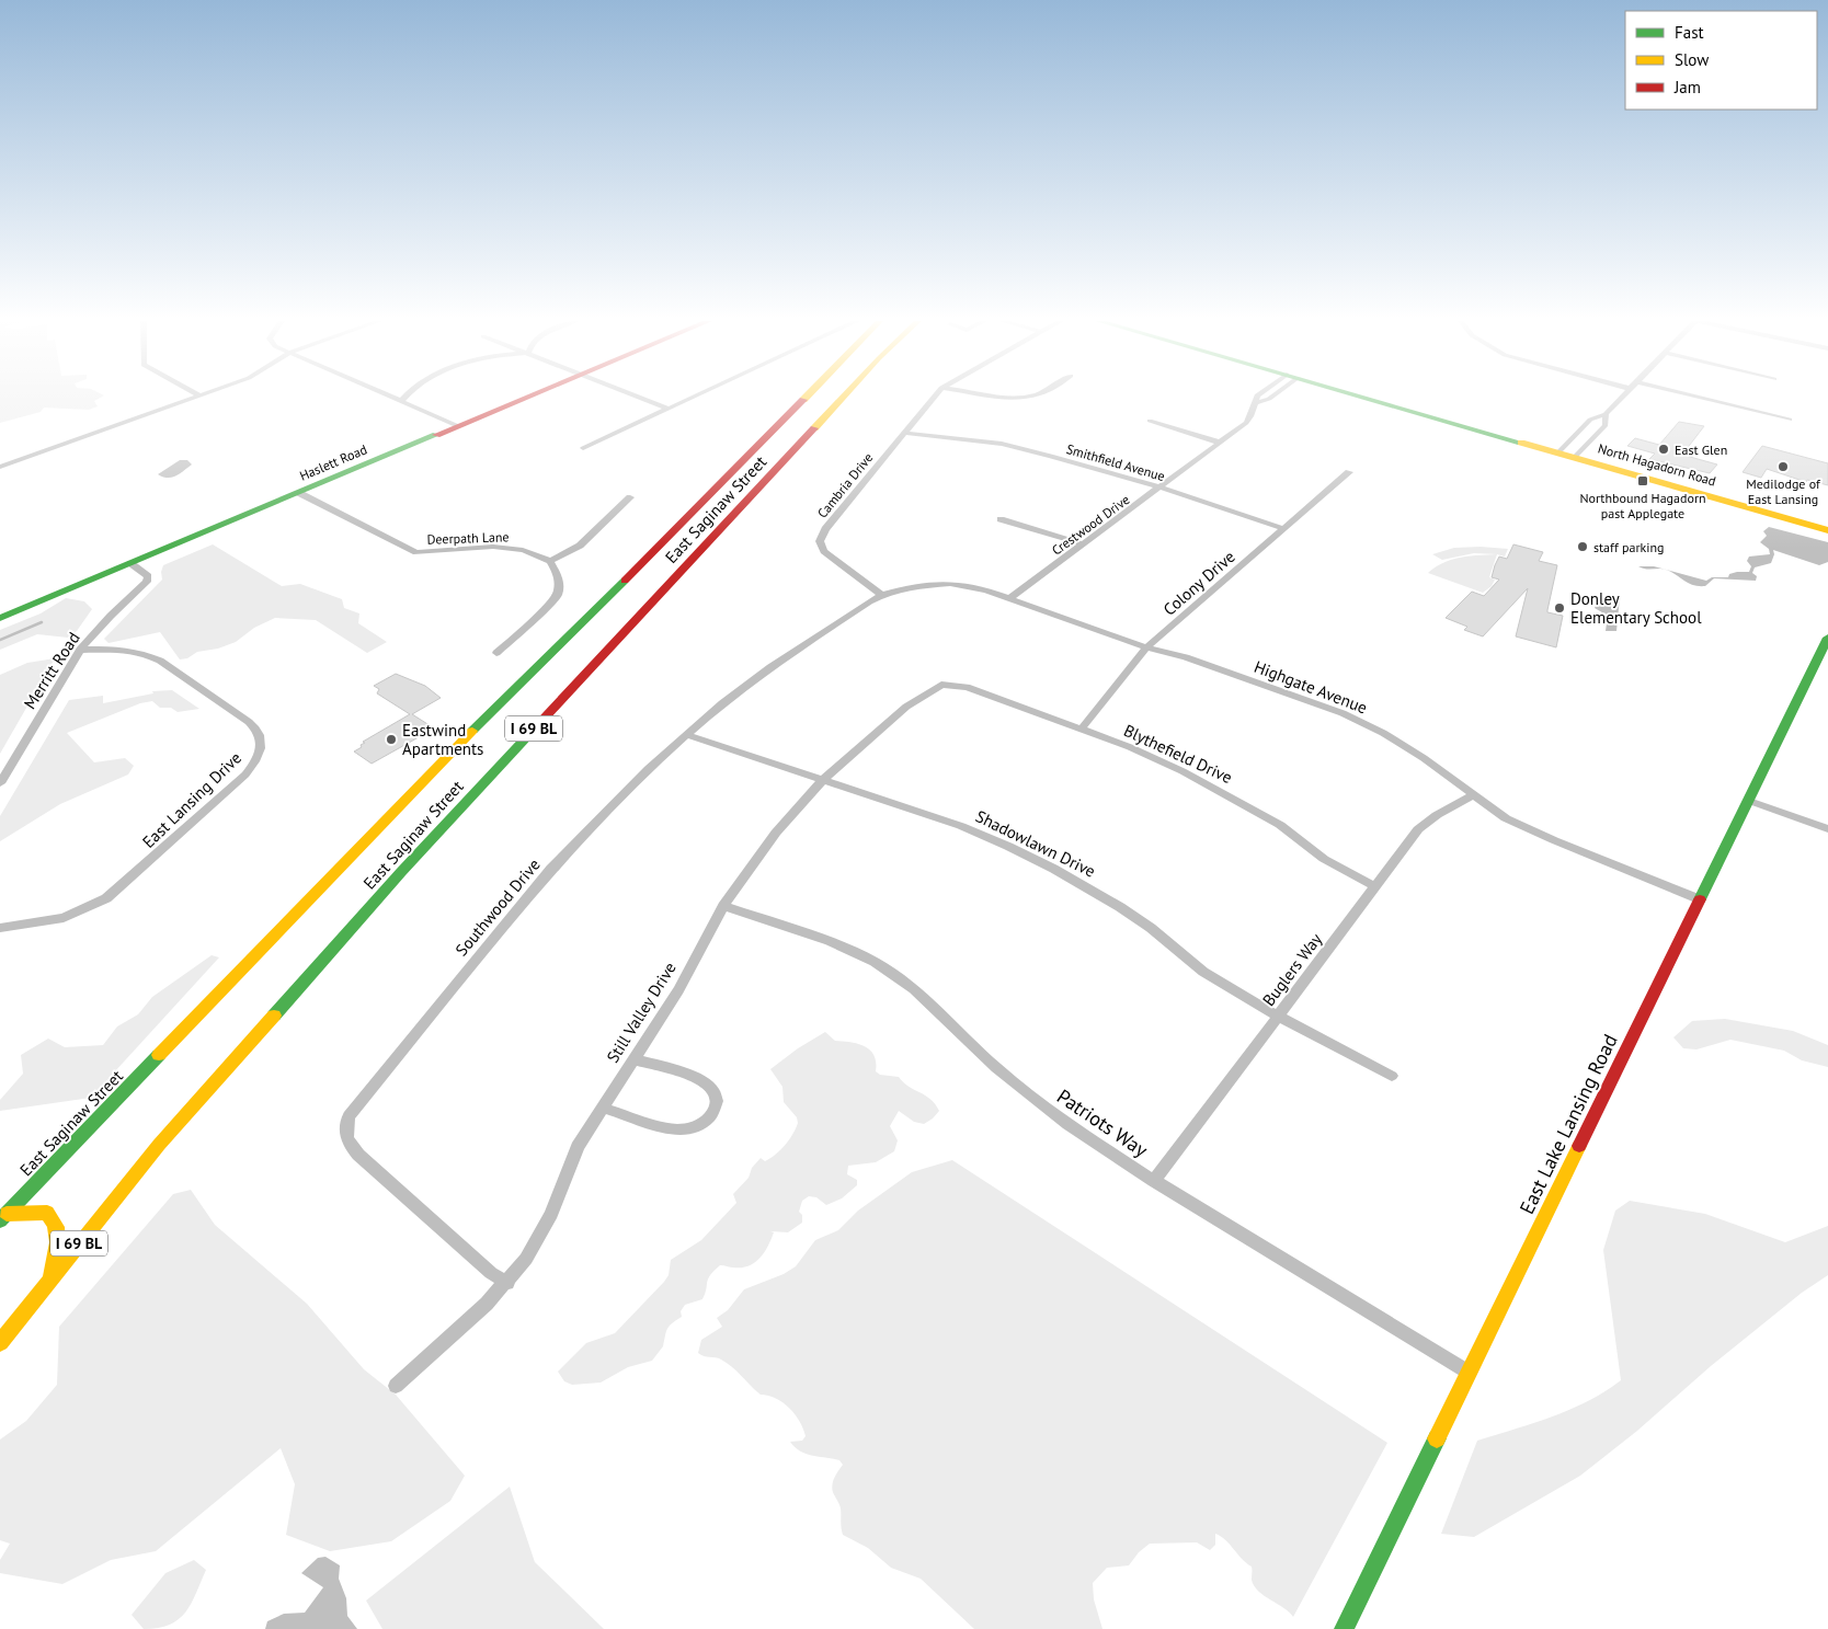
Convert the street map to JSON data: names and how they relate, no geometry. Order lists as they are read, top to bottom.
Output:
{
  "streets": {
    "main road": [
      "Haslett Road",
      "North Hagadorn Road",
      "East Saginaw Street",
      "I 69 BL",
      "East Lake Lansing Road"
    ],
    "street": [
      "Smithfield Avenue",
      "Cambria Drive",
      "Crestwood Drive",
      "Deerpath Lane",
      "Colony Drive",
      "Merritt Road",
      "Highgate Avenue",
      "Blythefield Drive",
      "East Lansing Drive",
      "Shadowlawn Drive",
      "Southwood Drive",
      "Buglers Way",
      "Still Valley Drive",
      "Patriots Way"
    ]
  },
  "crossings": [
    ["Haslett Road", "Deerpath Lane"],
    ["Haslett Road", "Merritt Road"],
    ["Smithfield Avenue", "Cambria Drive"],
    ["Smithfield Avenue", "Crestwood Drive"],
    ["Smithfield Avenue", "Colony Drive"],
    ["Cambria Drive", "Highgate Avenue"],
    ["Cambria Drive", "Southwood Drive"],
    ["Crestwood Drive", "Highgate Avenue"],
    ["Colony Drive", "Highgate Avenue"],
    ["Colony Drive", "Blythefield Drive"],
    ["Merritt Road", "East Lansing Drive"],
    ["Highgate Avenue", "Southwood Drive"],
    ["Highgate Avenue", "Buglers Way"],
    ["Highgate Avenue", "East Lake Lansing Road"],
    ["Blythefield Drive", "Buglers Way"],
    ["Blythefield Drive", "Still Valley Drive"],
    ["Shadowlawn Drive", "Southwood Drive"],
    ["Shadowlawn Drive", "Buglers Way"],
    ["Shadowlawn Drive", "Still Valley Drive"],
    ["Southwood Drive", "Still Valley Drive"],
    ["Buglers Way", "Patriots Way"],
    ["Still Valley Drive", "Patriots Way"],
    ["Patriots Way", "East Lake Lansing Road"]
  ],
  "places": {
    "other": [
      "East Glen",
      "Medilodge of East Lansing",
      "staff parking",
      "Donley Elementary School",
      "Eastwind Apartments"
    ],
    "transit": ["Northbound Hagadorn past Applegate"]
  },
  "legend": ["Fast", "Slow", "Jam"]
}
